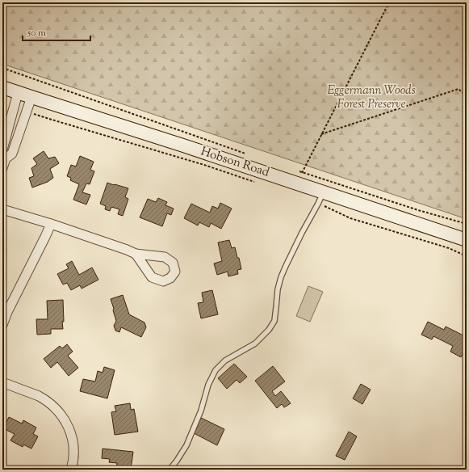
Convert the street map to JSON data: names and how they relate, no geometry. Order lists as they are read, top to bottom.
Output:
{
  "streets": {
    "main road": ["Hobson Road"]
  },
  "parks": ["Eggermann Woods Forest Preserve"],
  "scale_bar": "50 m"
}
